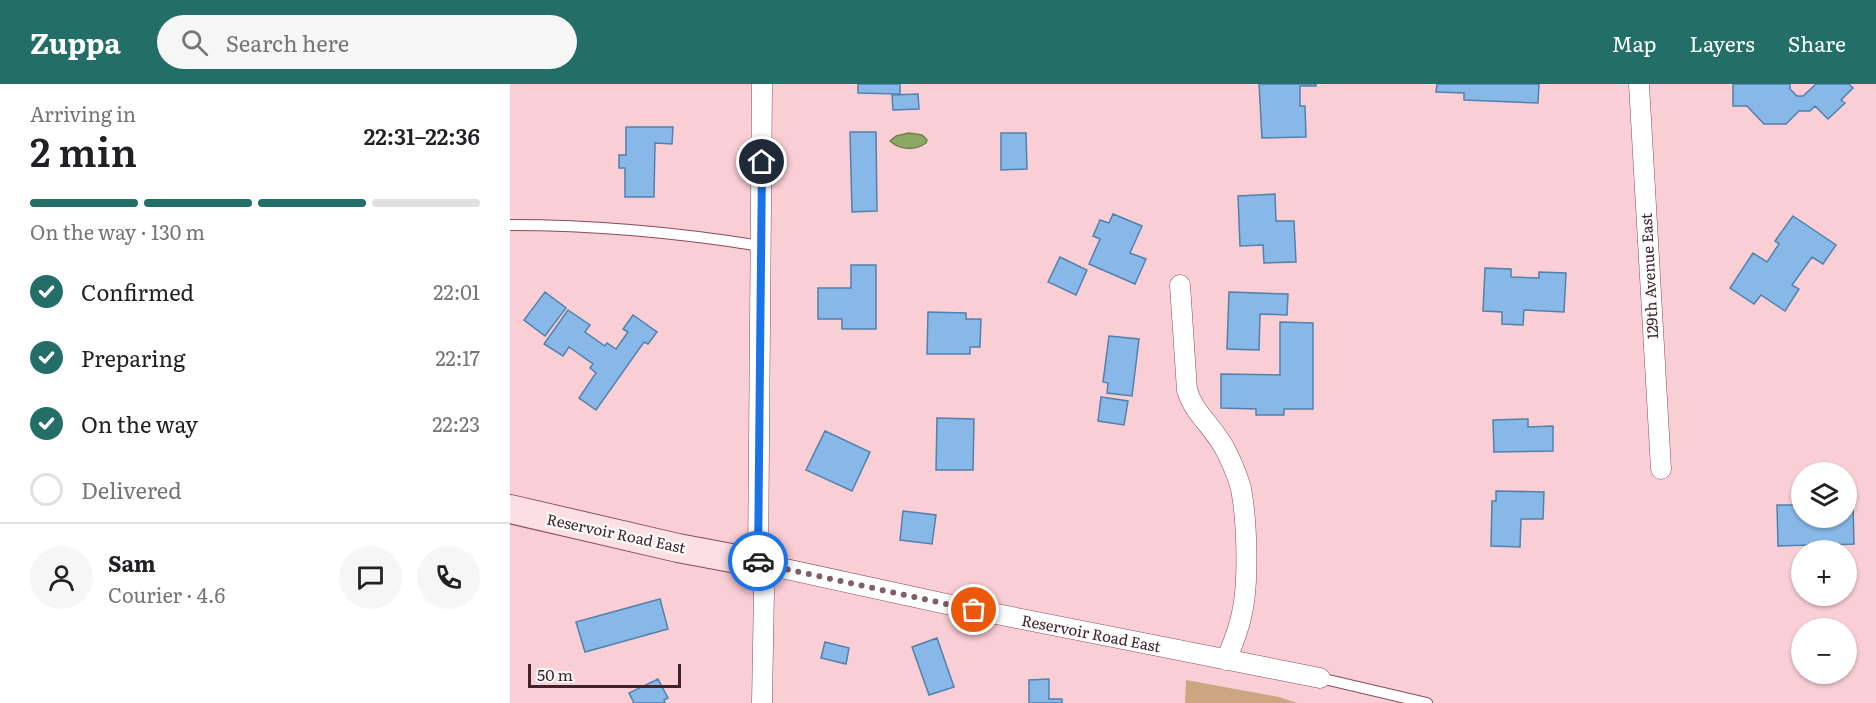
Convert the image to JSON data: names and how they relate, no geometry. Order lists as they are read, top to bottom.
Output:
{
  "streets": {
    "street": ["129th Avenue East", "Reservoir Road East"]
  },
  "scale_bar": "50 m",
  "page": {
    "header": "Zuppa",
    "search": "Search here",
    "nav": ["Map", "Layers", "Share"],
    "heading": ["2 min", "Arriving in", "22:31–22:36"],
    "panel": ["Sam", "Courier · 4.6"],
    "bar": "On the way · 130 m",
    "list": [
      ["Confirmed", "22:01"],
      ["Preparing", "22:17"],
      ["On the way", "22:23"],
      "Delivered"
    ],
    "map_buttons": ["+", "−"],
    "scale": "50 m"
  }
}
